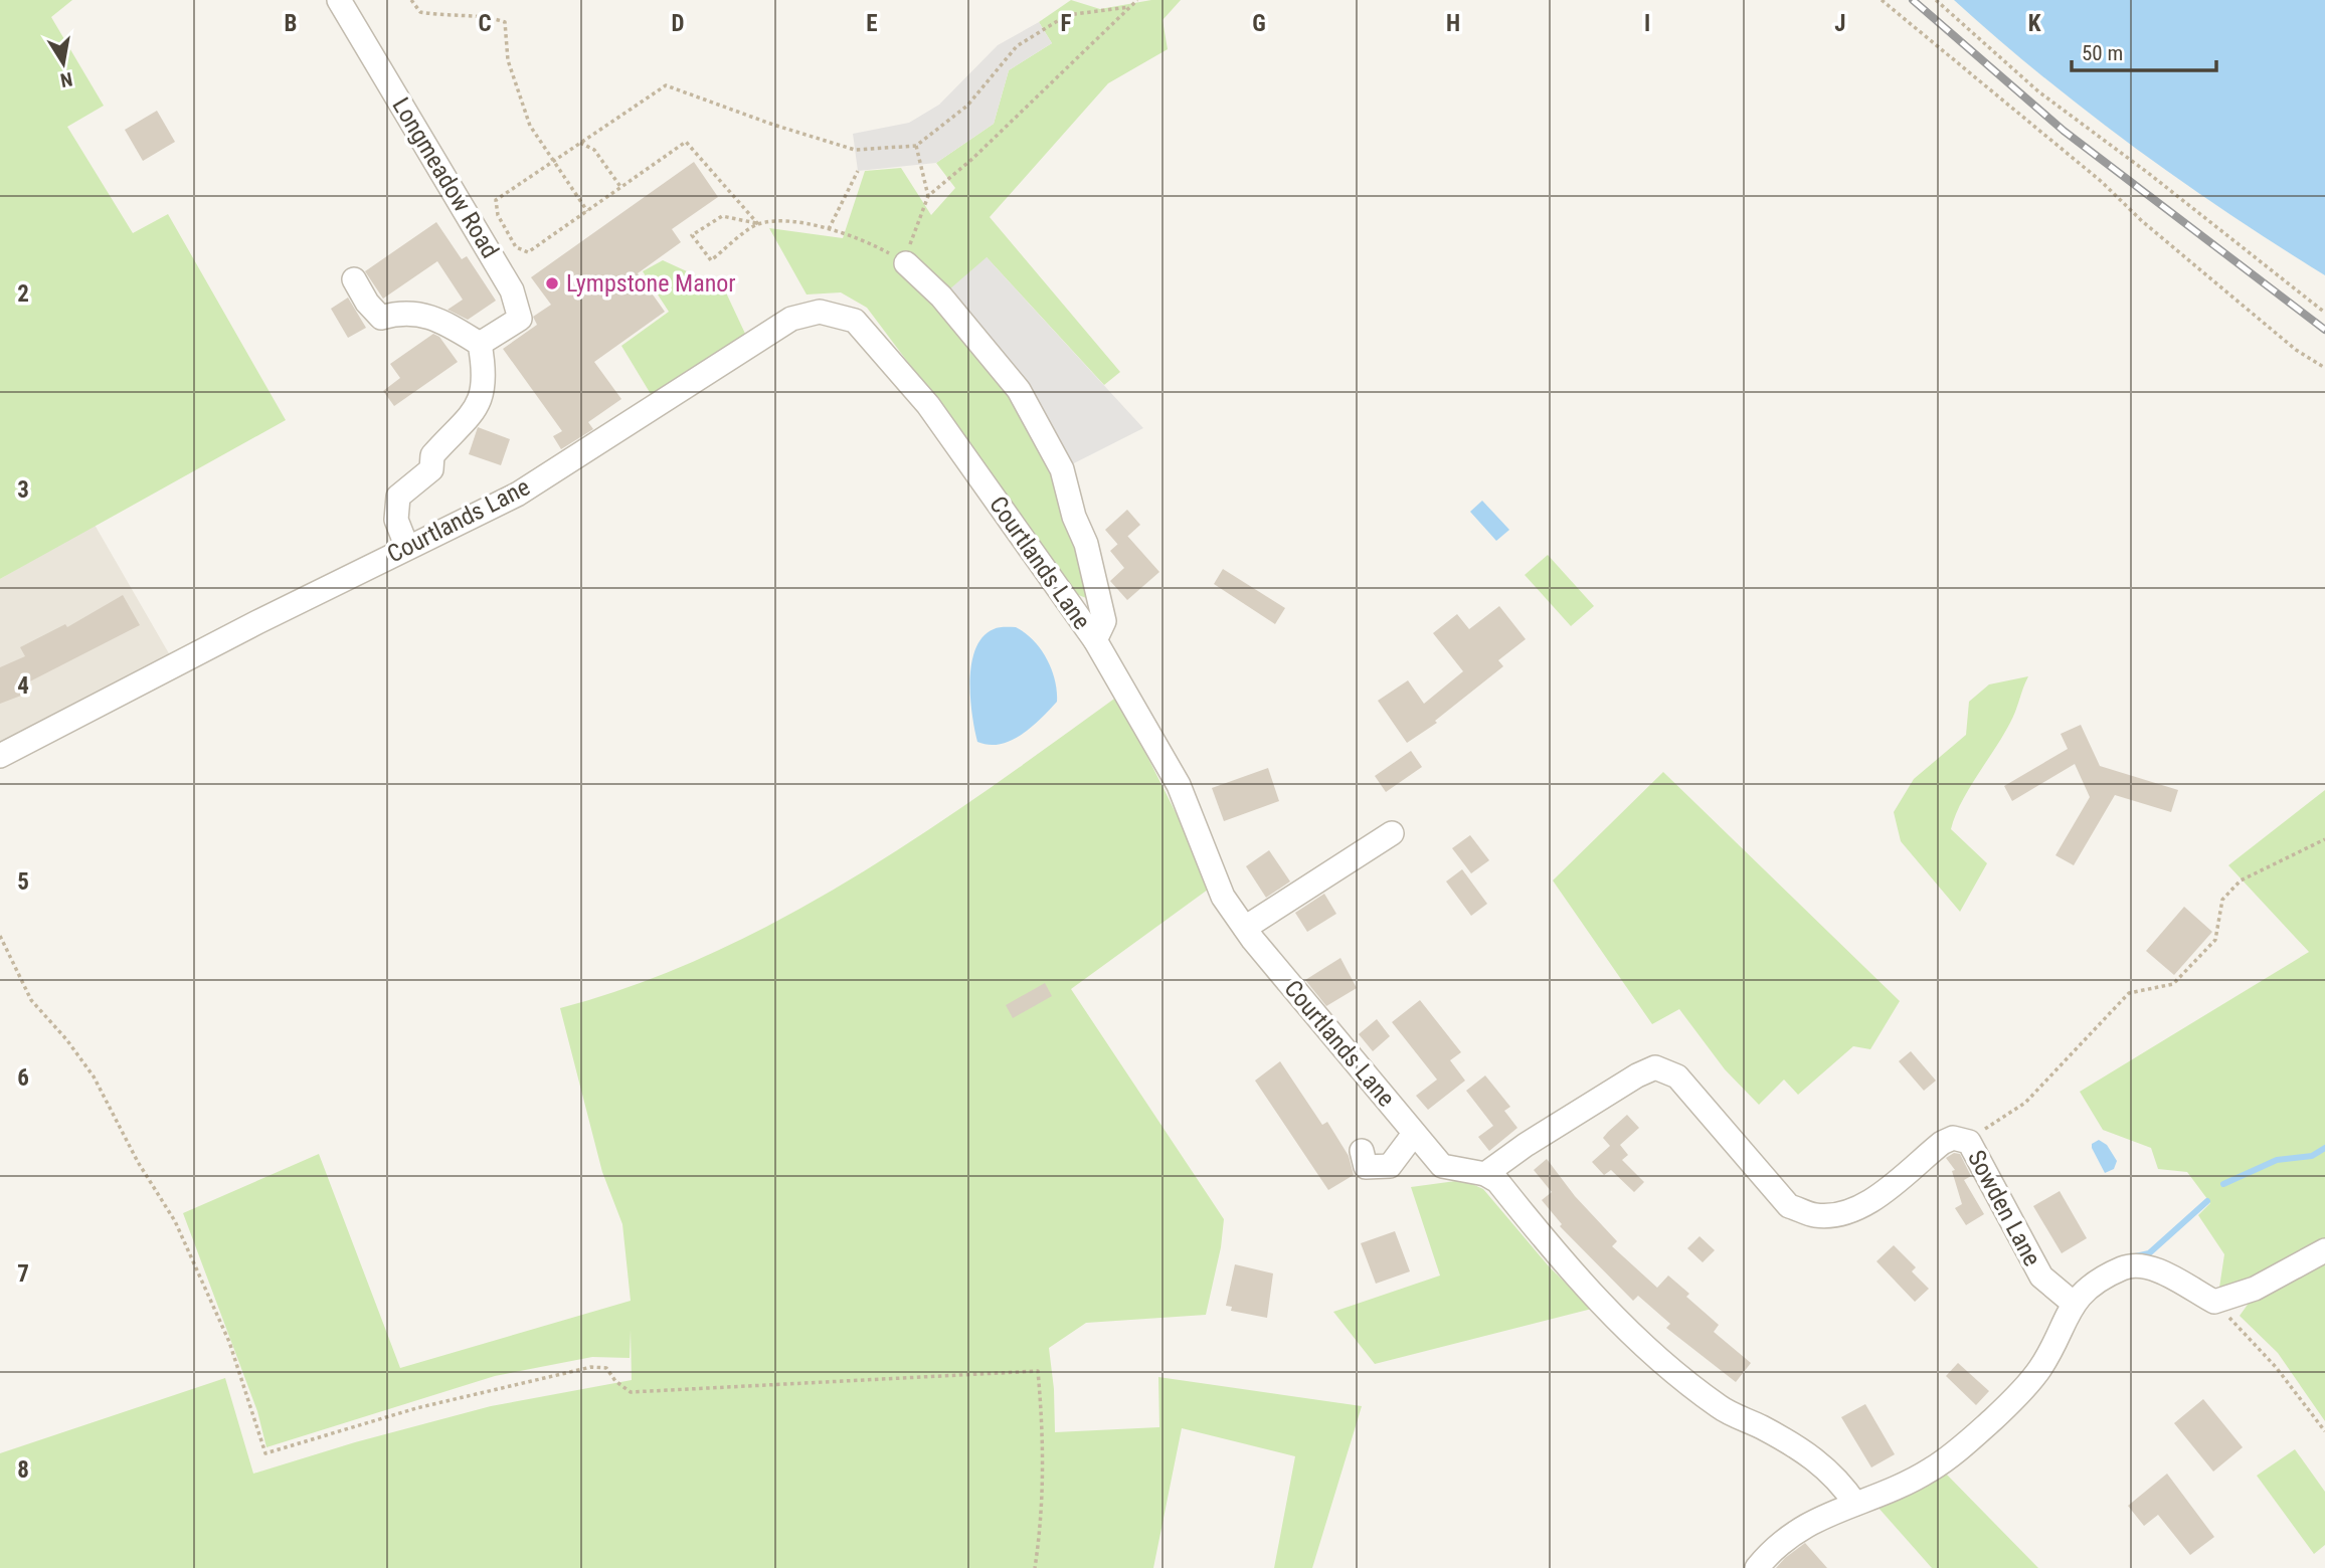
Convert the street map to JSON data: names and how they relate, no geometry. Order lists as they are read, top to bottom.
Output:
{
  "streets": {
    "street": ["Longmeadow Road", "Courtlands Lane", "Sowden Lane"]
  },
  "crossings": [
    ["Courtlands Lane", "Sowden Lane"]
  ],
  "places": ["Lympstone Manor"],
  "scale_bar": "50 m",
  "north": "bottom",
  "grid": {
    "columns": [
      "B",
      "C",
      "D",
      "E",
      "F",
      "G",
      "H",
      "I",
      "J",
      "K"
    ],
    "rows": [
      "2",
      "3",
      "4",
      "5",
      "6",
      "7",
      "8"
    ]
  }
}
